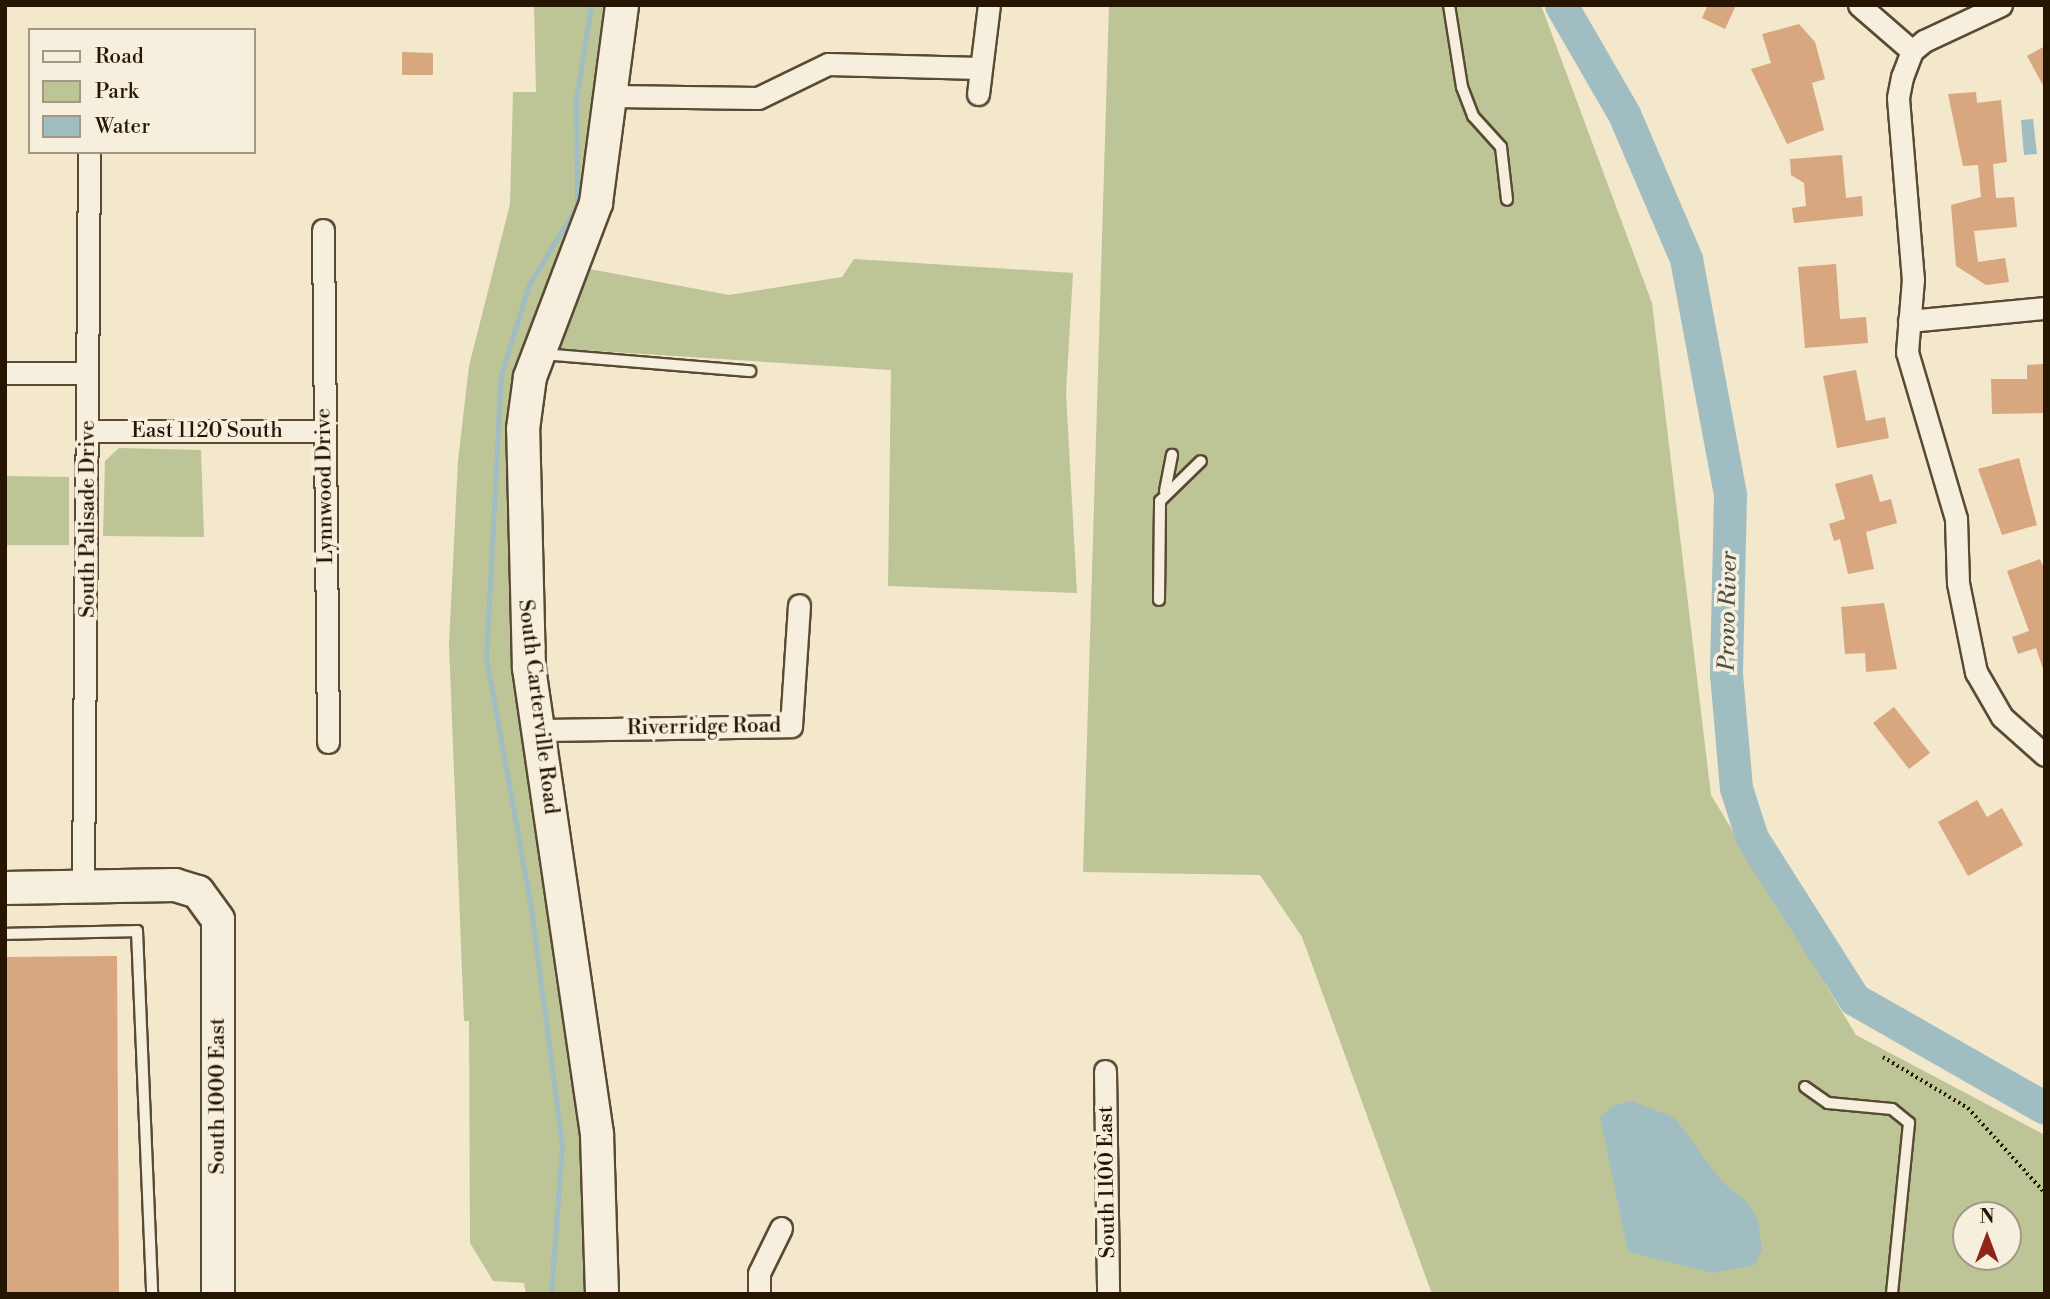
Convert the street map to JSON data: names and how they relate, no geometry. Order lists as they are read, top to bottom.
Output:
{
  "streets": {
    "street": [
      "East 1120 South",
      "Lynnwood Drive",
      "South Palisade Drive",
      "South Carterville Road",
      "Riverridge Road",
      "South 1000 East",
      "South 1100 East"
    ]
  },
  "crossings": [
    ["East 1120 South", "Lynnwood Drive"],
    ["East 1120 South", "South Palisade Drive"],
    ["South Palisade Drive", "South 1000 East"],
    ["South Carterville Road", "Riverridge Road"]
  ],
  "water": ["Provo River"],
  "legend": ["Road", "Park", "Water"],
  "north": "top"
}
